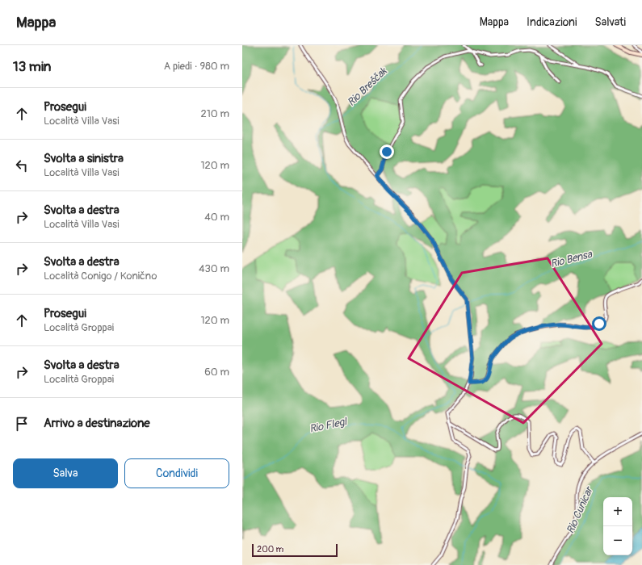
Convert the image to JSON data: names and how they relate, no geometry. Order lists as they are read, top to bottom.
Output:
{
  "water": [
    "Rio Breščak",
    "Rio Bensa",
    "Rio Flegl",
    "Rio Cunicar"
  ],
  "scale_bar": "200 m",
  "page": {
    "header": "Mappa",
    "nav": ["Mappa", "Indicazioni", "Salvati"],
    "heading": ["13 min", "A piedi · 980 m"],
    "list": [
      ["Prosegui", "Località Villa Vasi", "210 m"],
      ["Svolta a sinistra", "Località Villa Vasi", "120 m"],
      ["Svolta a destra", "Località Villa Vasi", "40 m"],
      ["Svolta a destra", "Località Conigo / Konično", "430 m"],
      ["Prosegui", "Località Groppai", "120 m"],
      ["Svolta a destra", "Località Groppai", "60 m"],
      "Arrivo a destinazione"
    ],
    "buttons": ["Salva", "Condividi"],
    "map_buttons": ["+", "−"],
    "scale": "200 m"
  }
}
